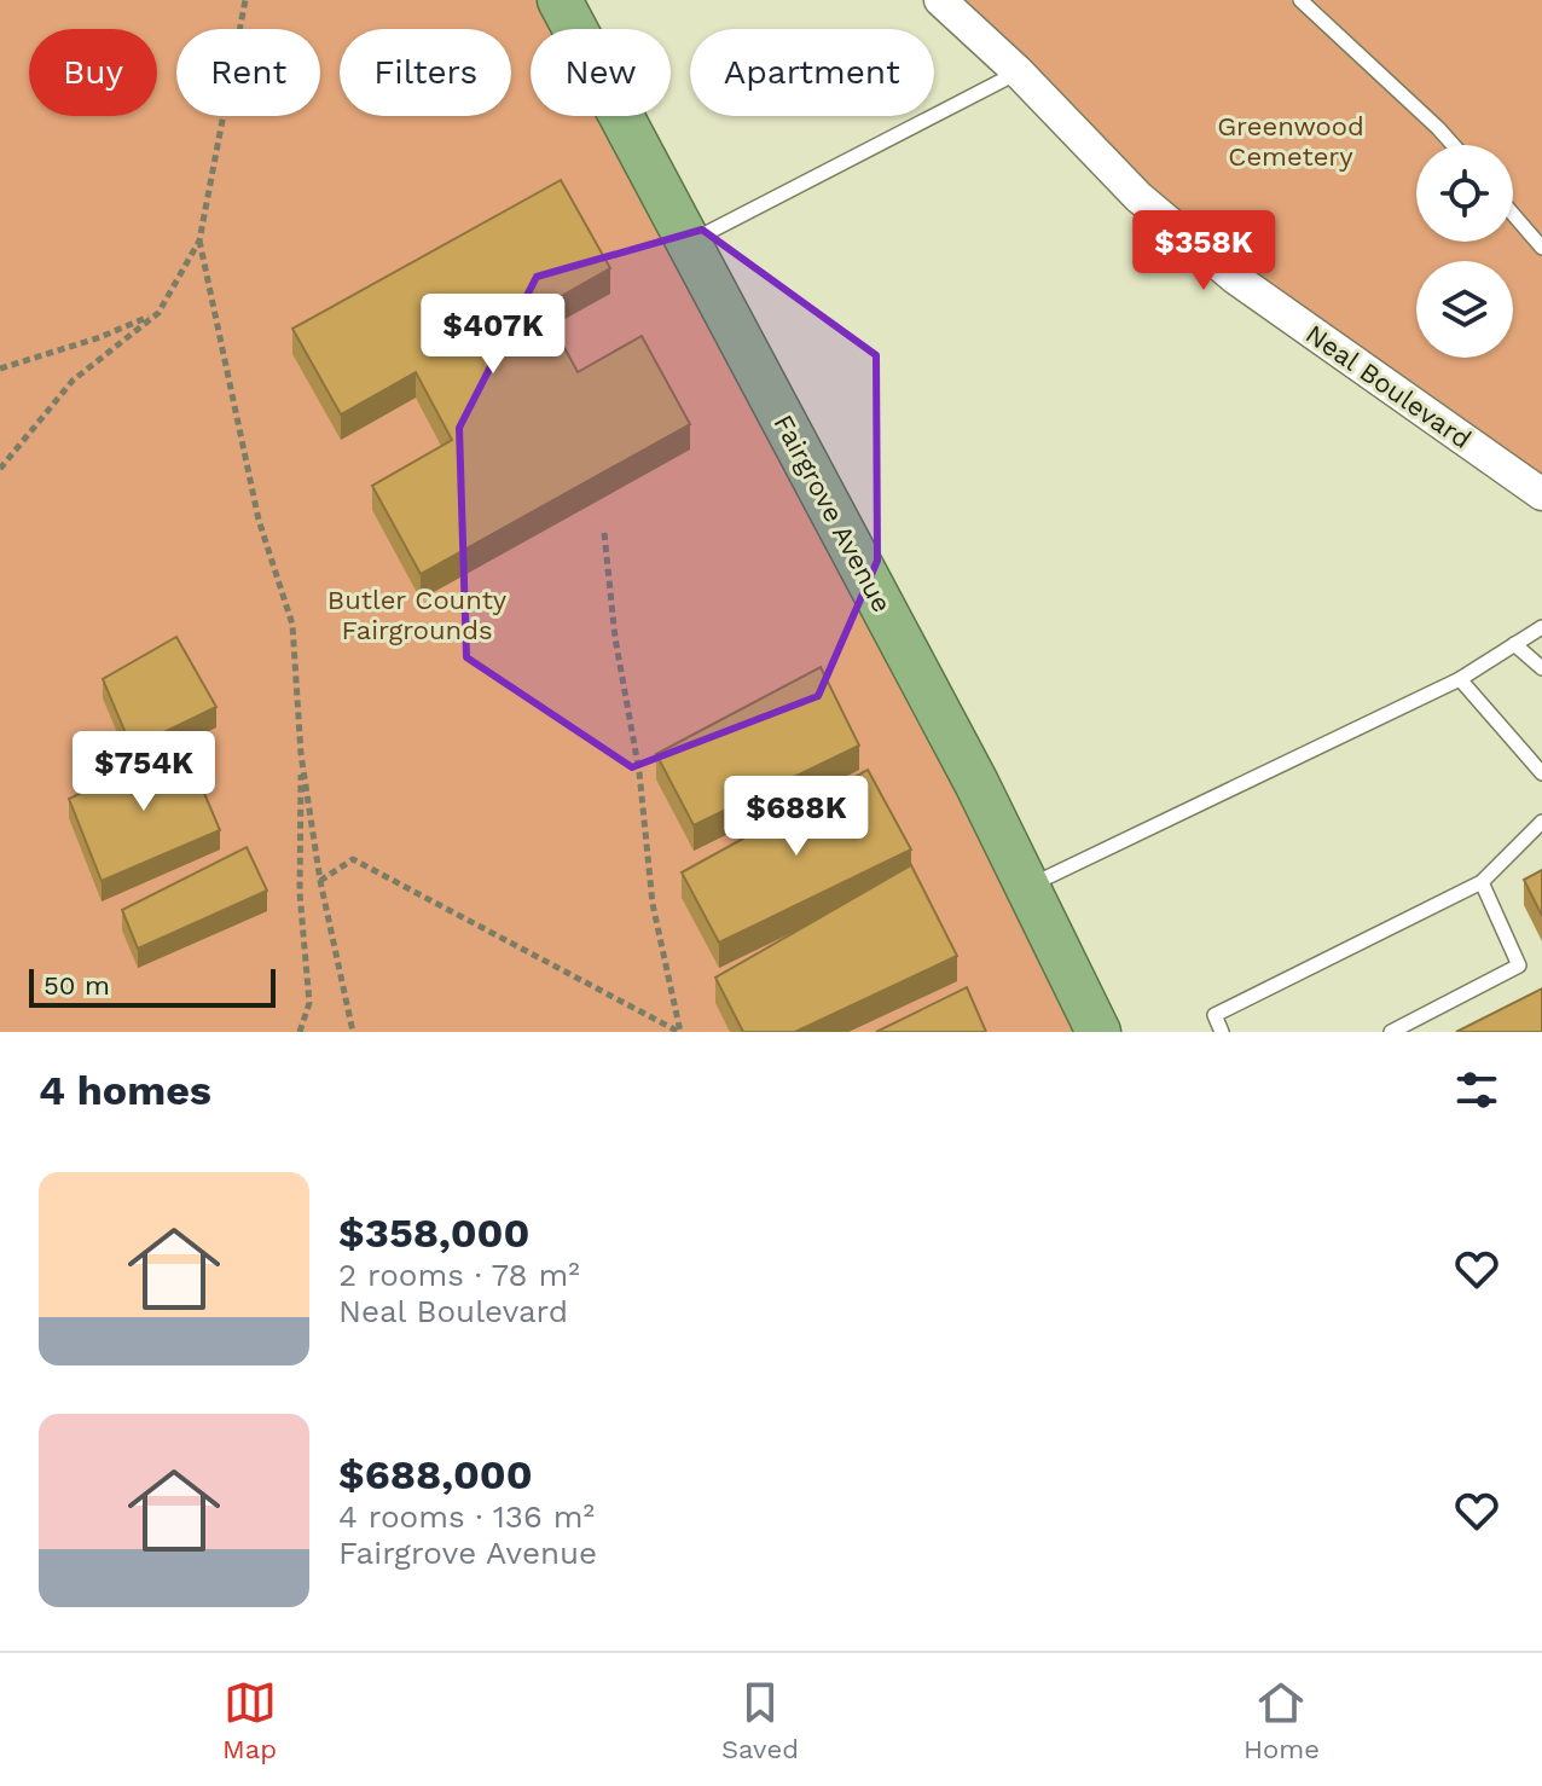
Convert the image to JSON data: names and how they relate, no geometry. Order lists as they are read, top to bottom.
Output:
{
  "streets": {
    "highway": ["Fairgrove Avenue"],
    "street": ["Neal Boulevard"]
  },
  "parks": ["Greenwood Cemetery", "Butler County Fairgrounds"],
  "scale_bar": "50 m",
  "page": {
    "chip": [
      "Buy",
      "Rent",
      "Filters",
      "New",
      "Apartment"
    ],
    "price": [
      "$358K",
      "$407K",
      "$754K",
      "$688K"
    ],
    "scale": "50 m",
    "heading": "4 homes",
    "list": [
      {
        "name": "$358,000",
        "note": "2 rooms · 78 m² · Neal Boulevard"
      },
      {
        "name": "$688,000",
        "note": "4 rooms · 136 m² · Fairgrove Avenue"
      }
    ],
    "tabs": ["Map", "Saved", "Home"]
  }
}
